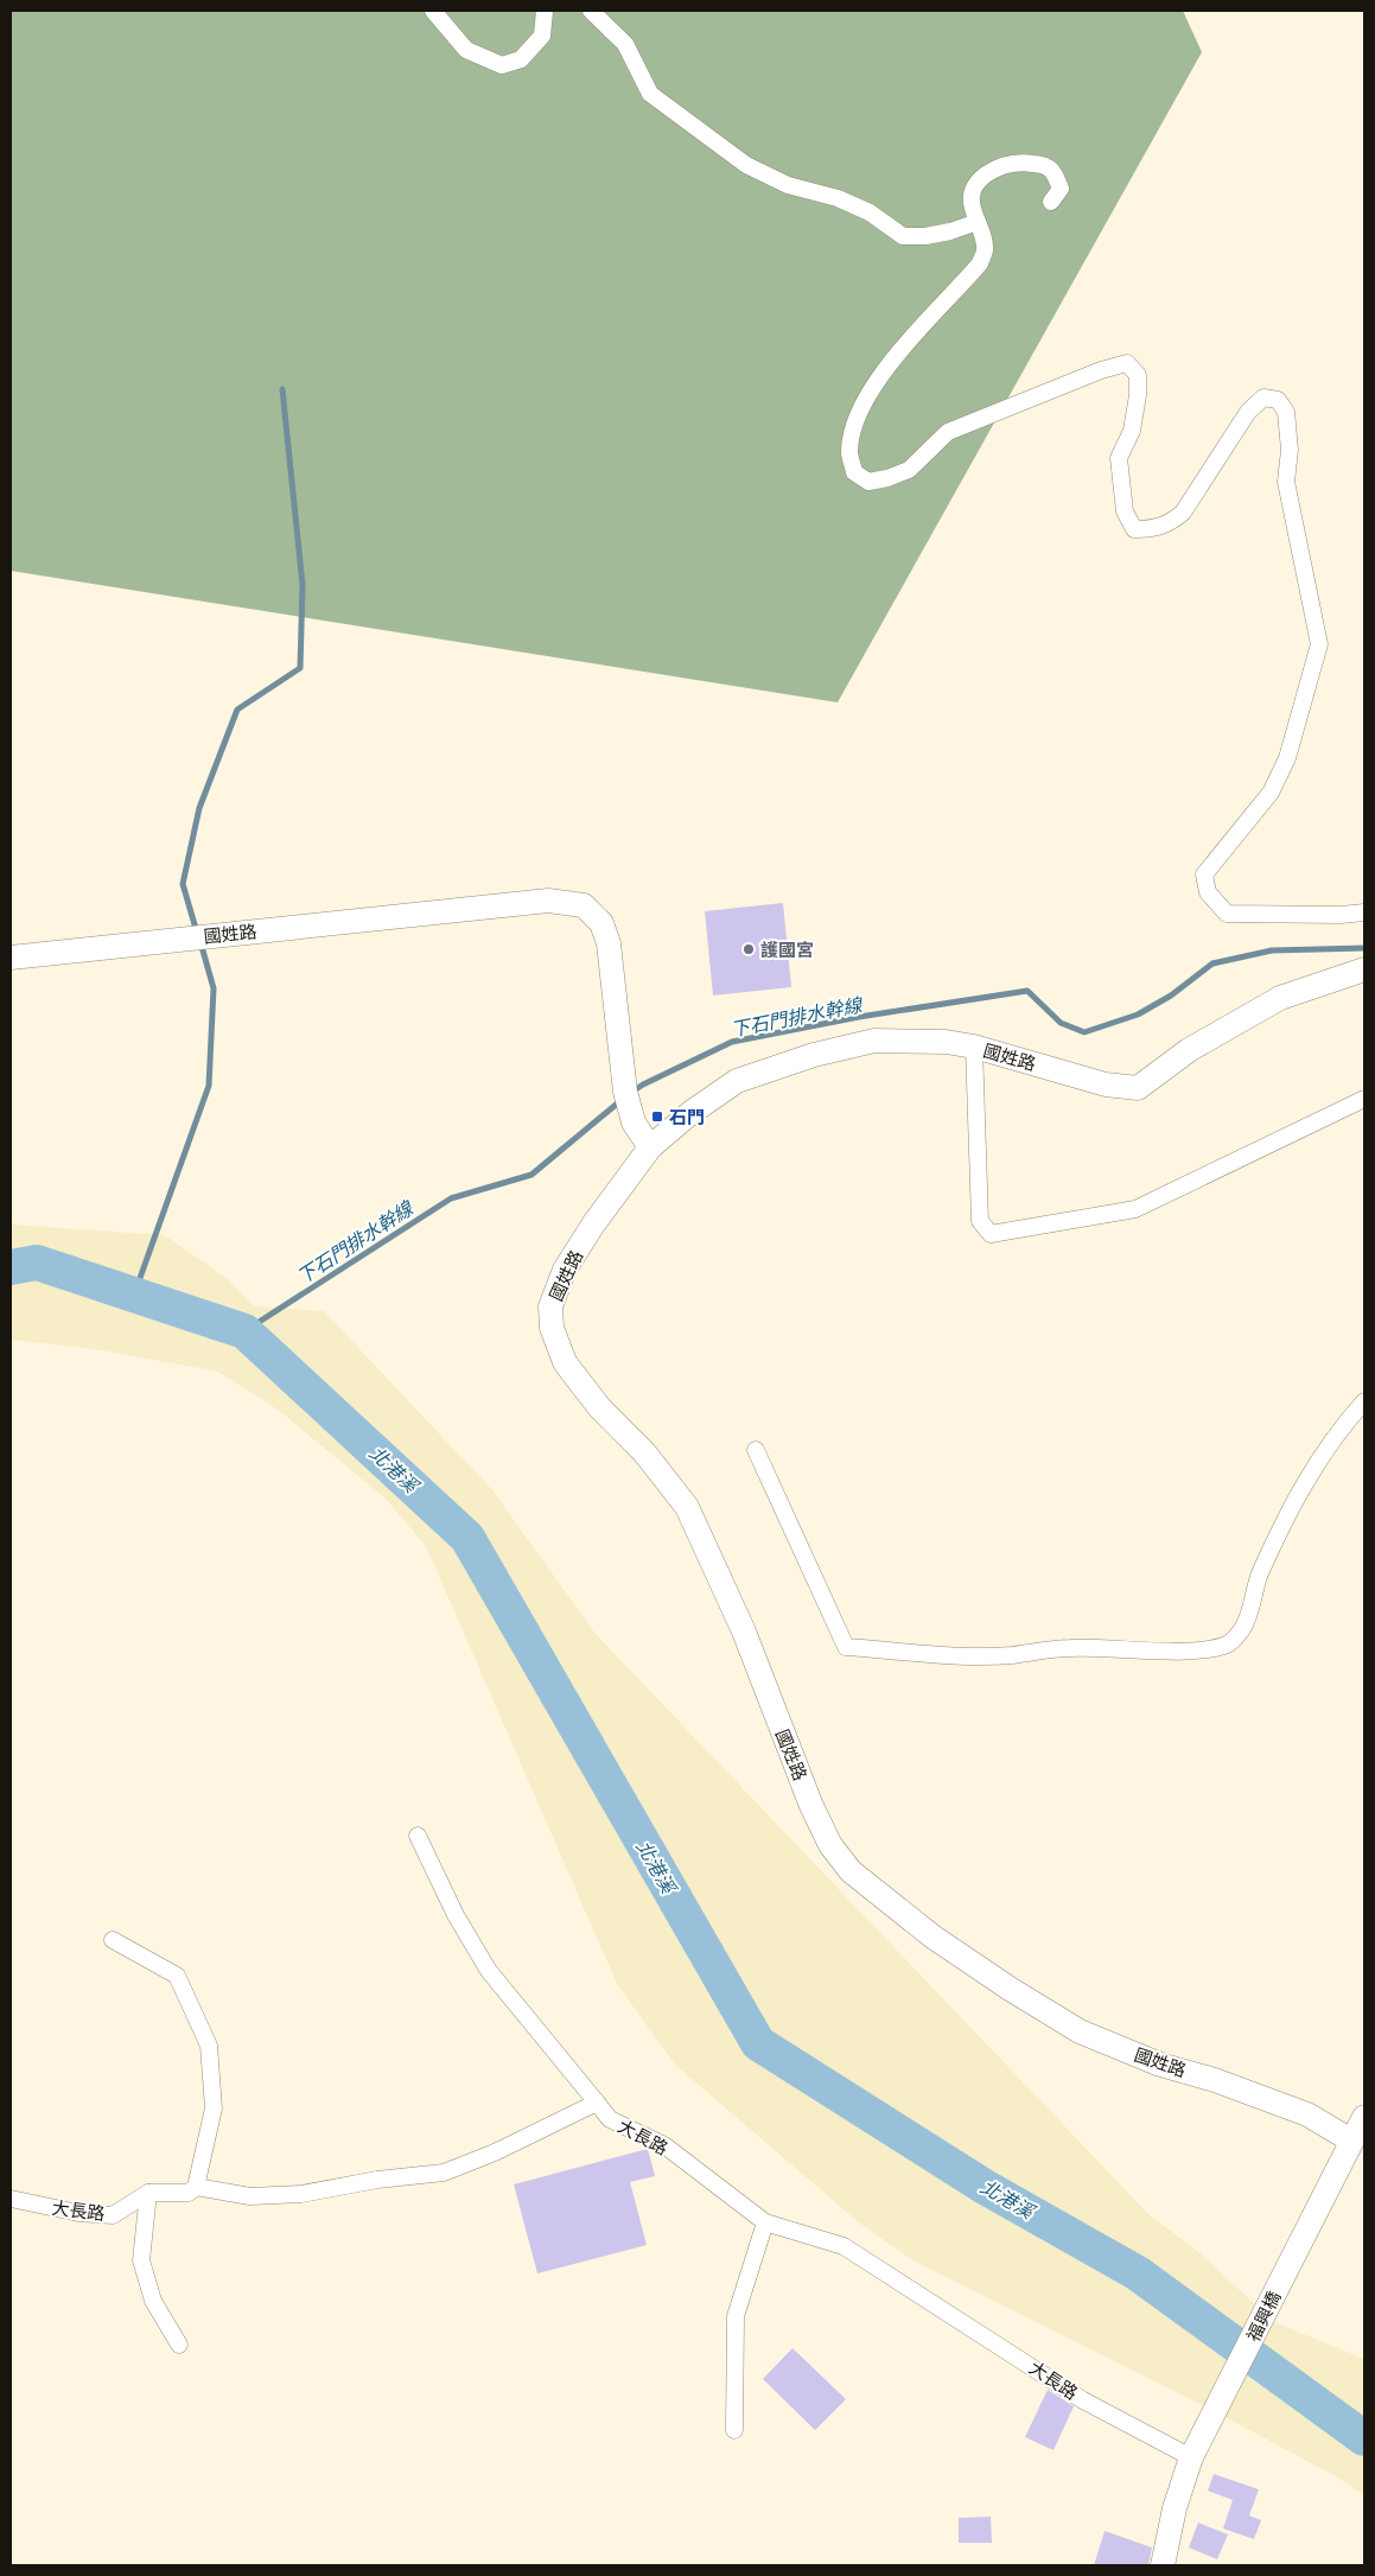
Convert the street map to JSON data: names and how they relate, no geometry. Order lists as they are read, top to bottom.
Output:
{
  "streets": {
    "street": ["國姓路", "大長路", "福興橋"]
  },
  "crossings": [
    ["國姓路", "福興橋"],
    ["大長路", "福興橋"]
  ],
  "water": ["下石門排水幹線", "北港溪"],
  "places": {
    "other": ["護國宮"],
    "transit": ["石門"]
  }
}
